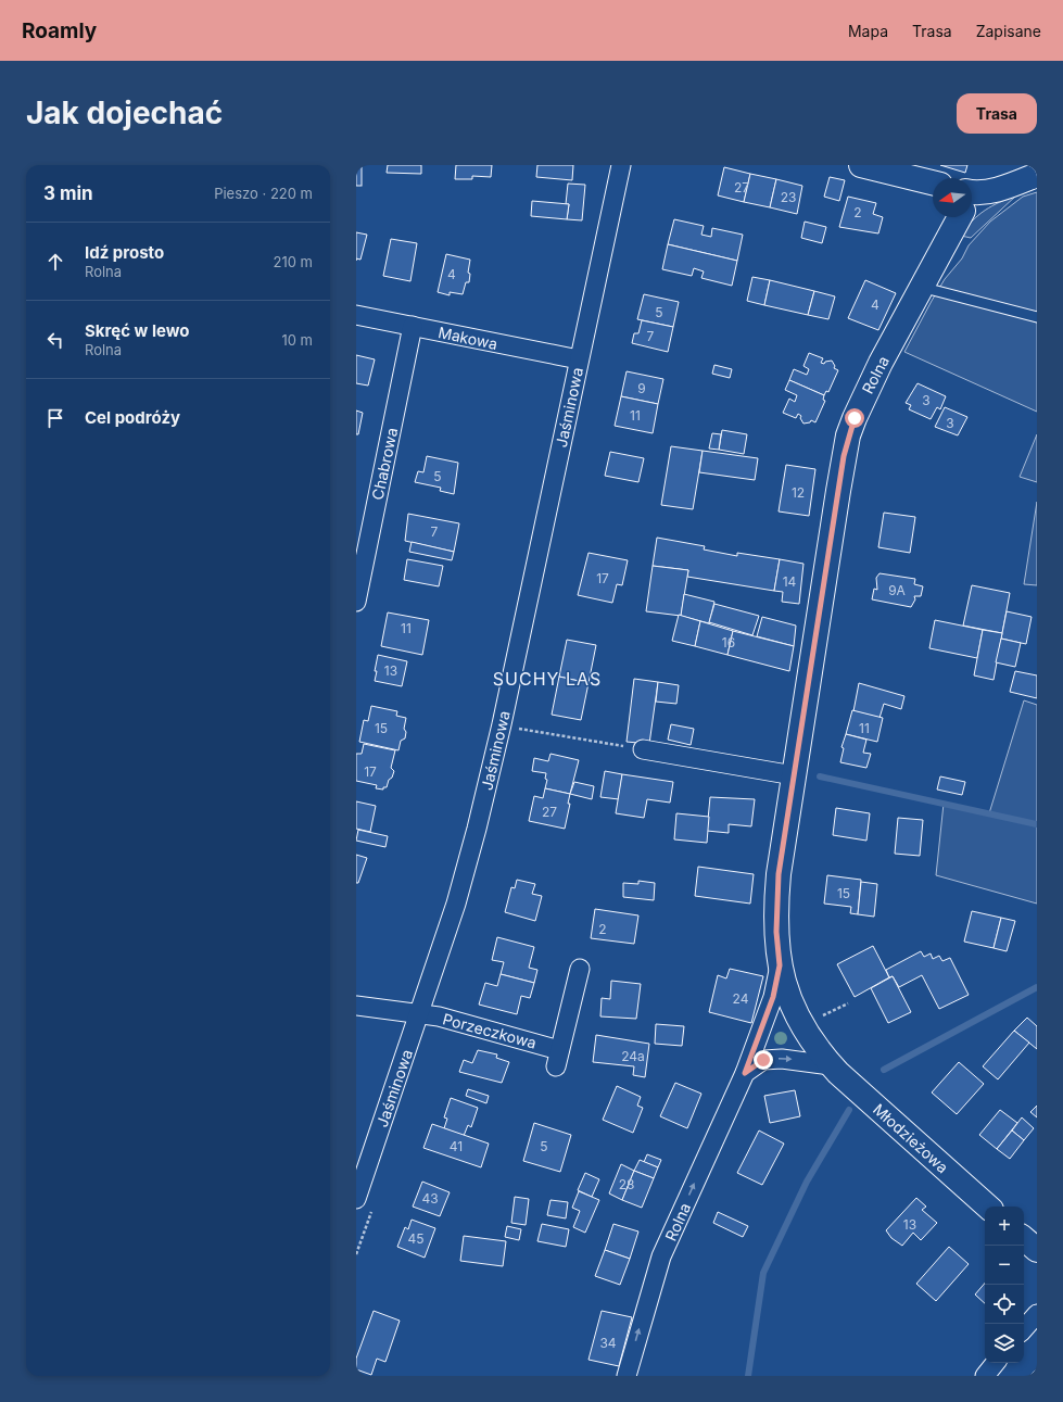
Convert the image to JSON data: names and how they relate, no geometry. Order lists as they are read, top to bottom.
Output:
{
  "streets": {
    "street": [
      "Makowa",
      "Rolna",
      "Jaśminowa",
      "Chabrowa",
      "Porzeczkowa",
      "Młodzieżowa"
    ]
  },
  "crossings": [
    ["Makowa", "Jaśminowa"],
    ["Makowa", "Chabrowa"],
    ["Rolna", "Młodzieżowa"],
    ["Jaśminowa", "Porzeczkowa"]
  ],
  "districts": ["SUCHY LAS"],
  "house_numbers": [
    "27",
    "23",
    "2",
    "4",
    "4",
    "5",
    "7",
    "9",
    "3",
    "11",
    "3",
    "5",
    "12",
    "7",
    "17",
    "14",
    "9A",
    "11",
    "16",
    "13",
    "15",
    "11",
    "17",
    "27",
    "15",
    "2",
    "24",
    "24a",
    "41",
    "5",
    "28",
    "43",
    "13",
    "45",
    "34"
  ],
  "north": "left",
  "page": {
    "header": "Roamly",
    "nav": ["Mapa", "Trasa", "Zapisane"],
    "buttons": "Trasa",
    "title": "Jak dojechać",
    "heading": ["3 min", "Pieszo · 220 m"],
    "list": [
      ["Idź prosto", "Rolna", "210 m"],
      ["Skręć w lewo", "Rolna", "10 m"],
      "Cel podróży"
    ],
    "map_buttons": ["+", "−"]
  }
}
